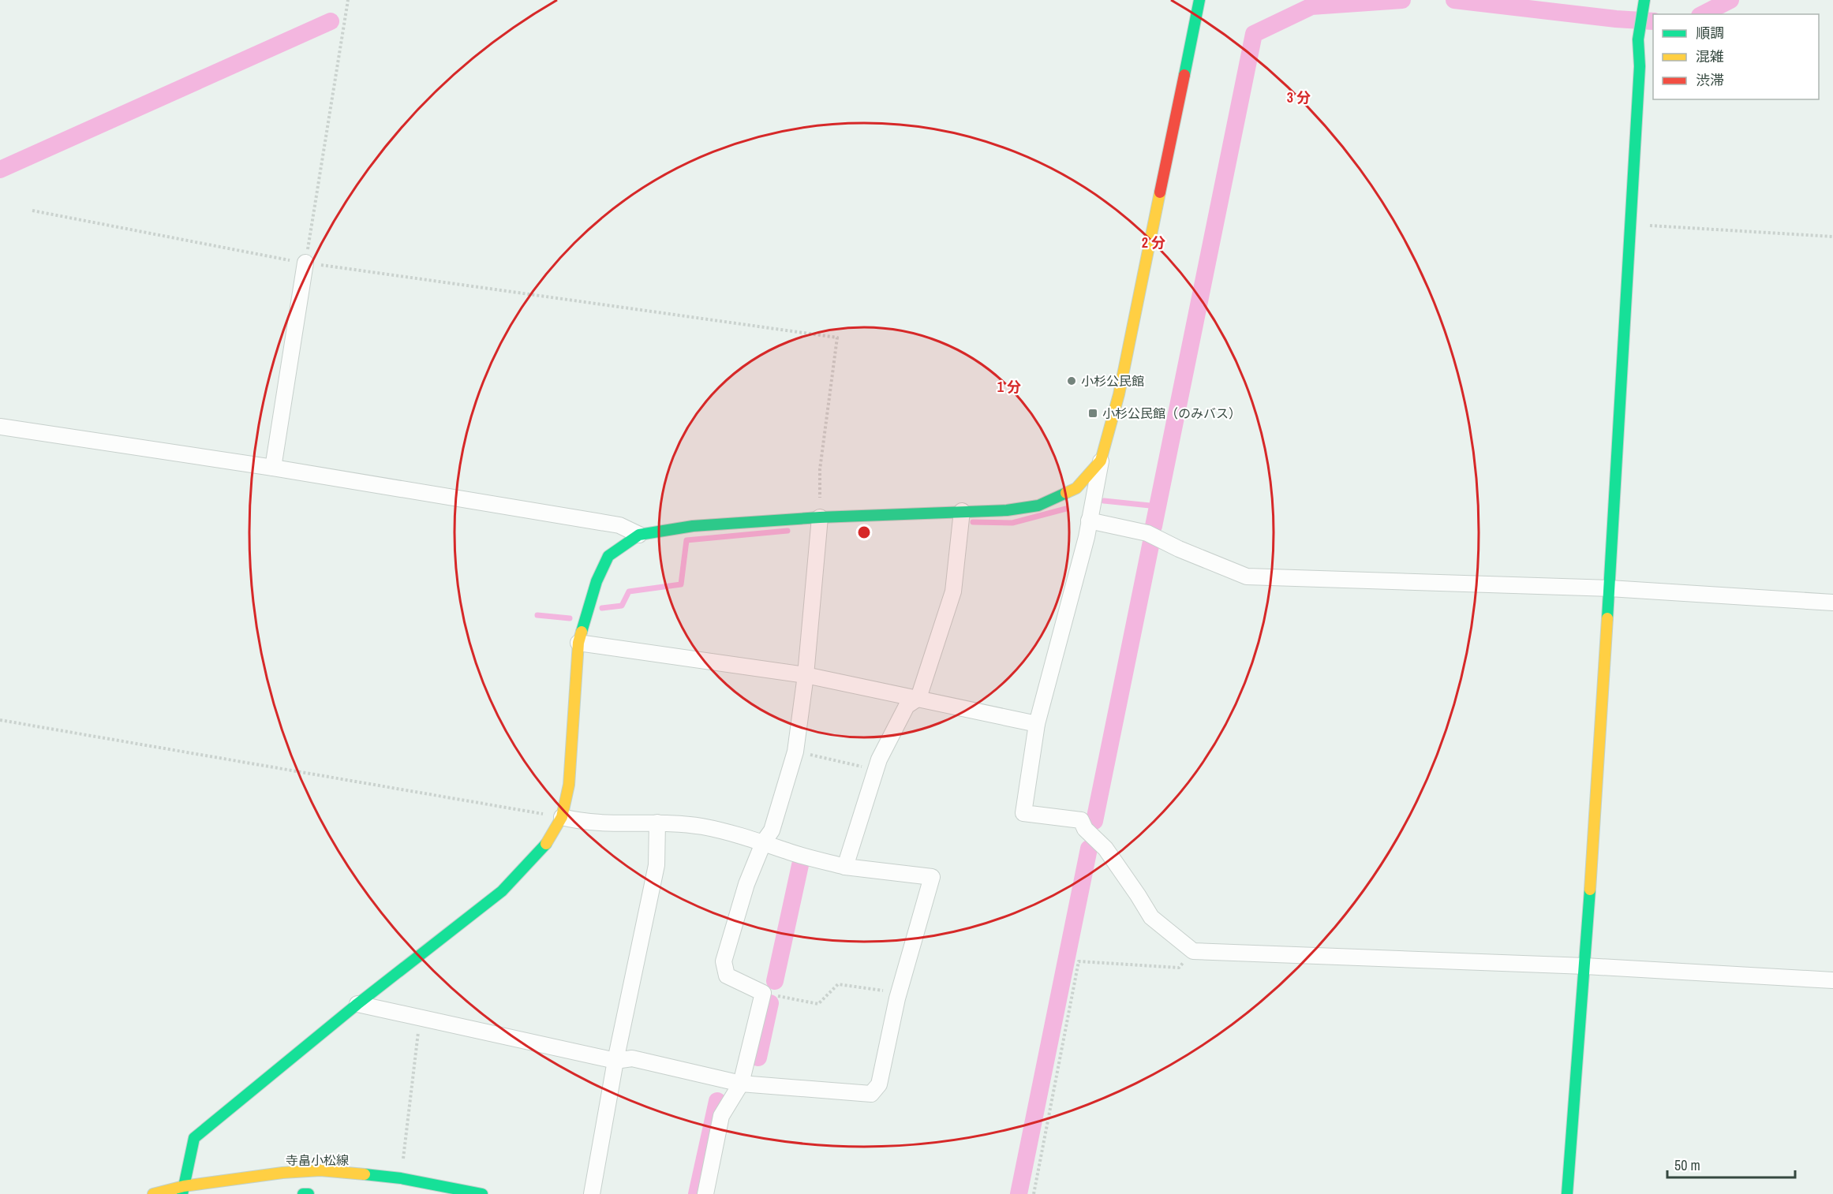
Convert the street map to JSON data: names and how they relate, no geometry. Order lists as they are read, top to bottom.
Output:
{
  "streets": {
    "street": ["寺畠小松線"]
  },
  "places": {
    "other": ["小杉公民館"],
    "transit": ["小杉公民館（のみバス）"]
  },
  "legend": ["順調", "混雑", "渋滞"],
  "scale_bar": "50 m",
  "rings": ["3 分", "2 分", "1 分"]
}
